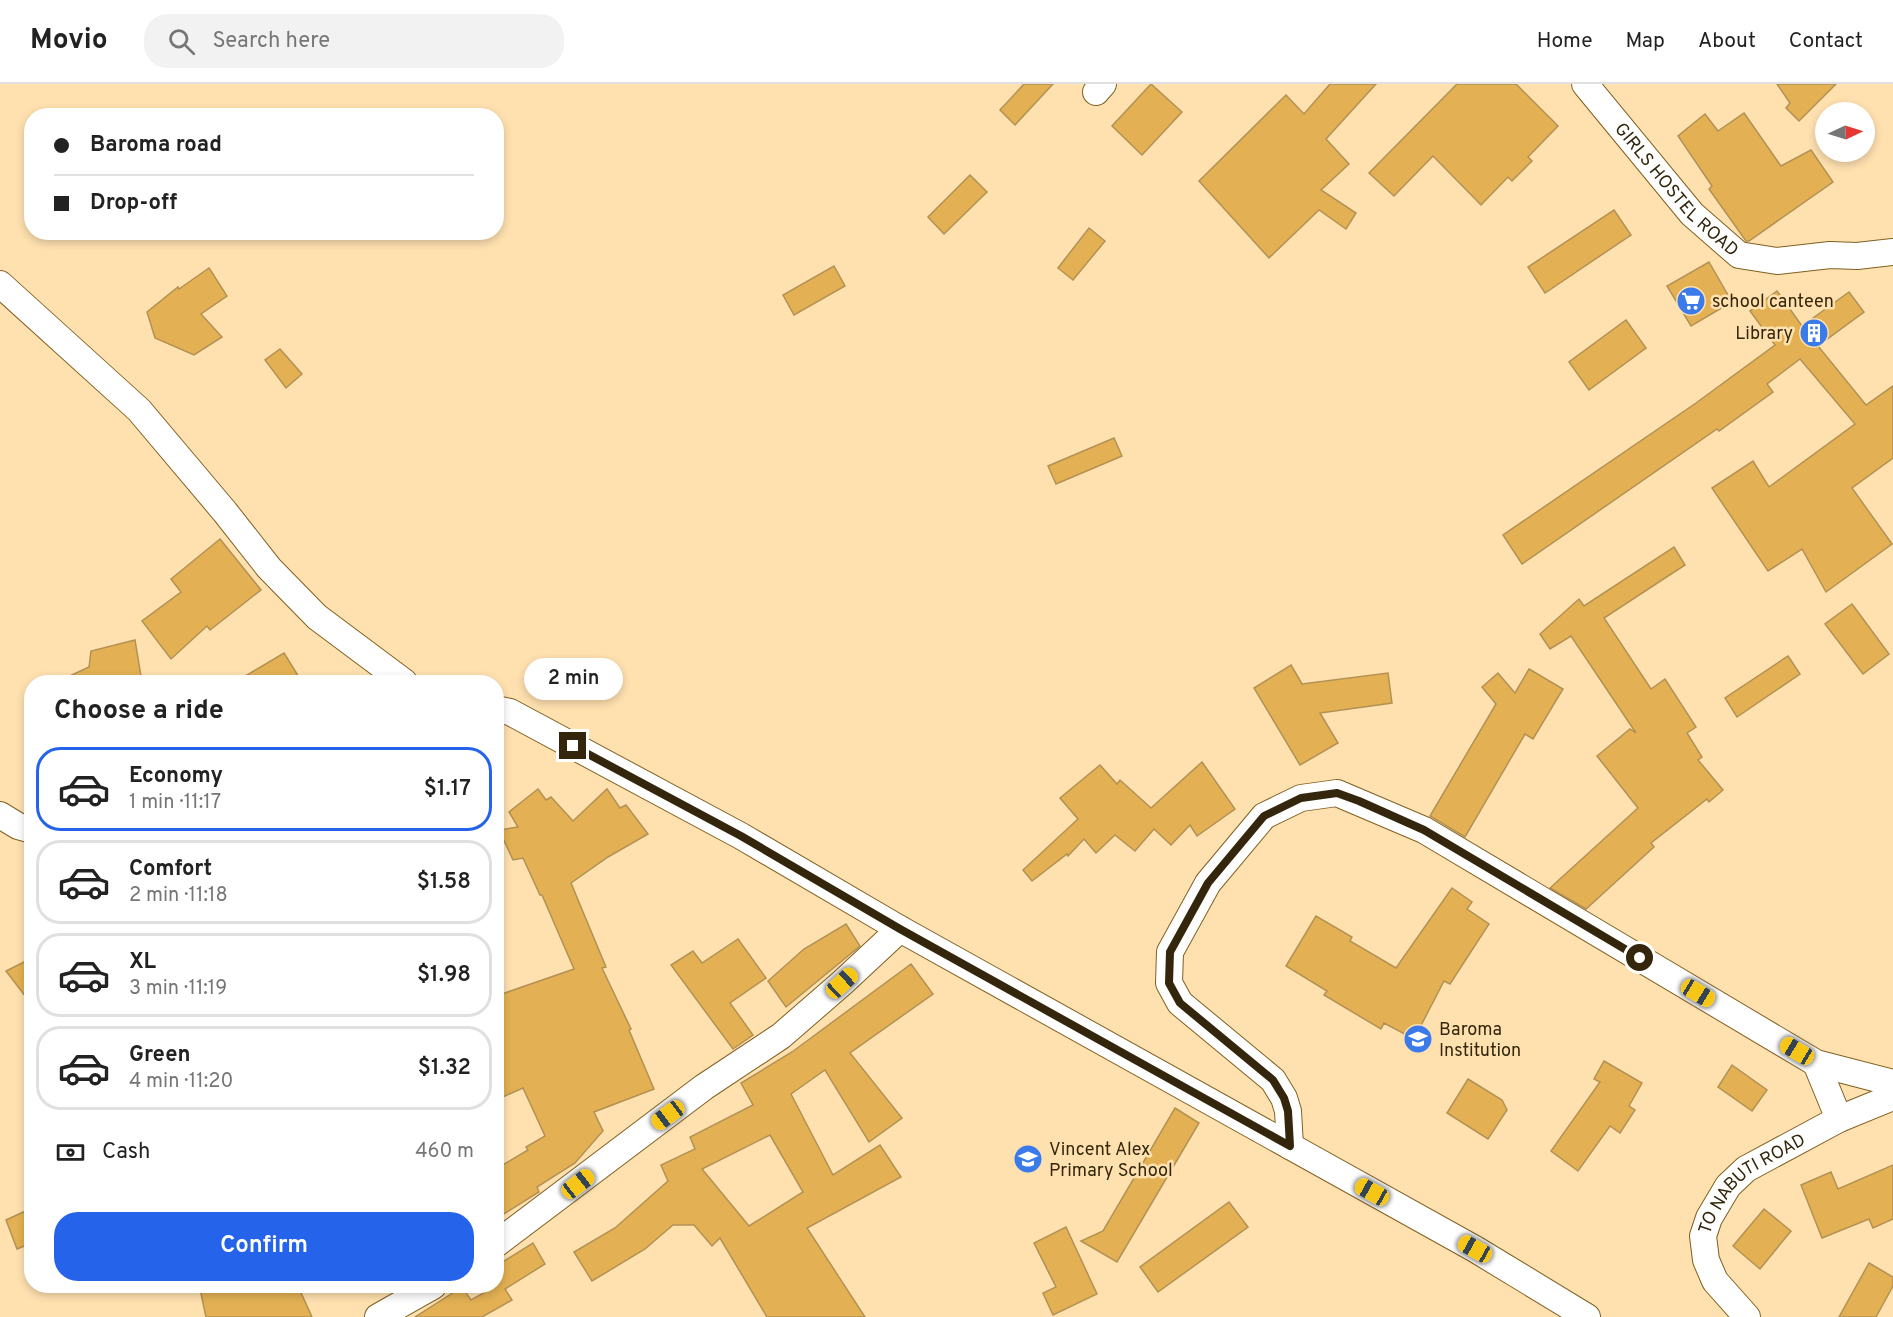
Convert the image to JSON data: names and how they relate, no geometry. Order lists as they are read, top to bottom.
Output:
{
  "streets": {
    "street": ["GIRLS HOSTEL ROAD", "TO NABUTI ROAD"]
  },
  "places": {
    "supermarket": ["school canteen"],
    "building": ["Library"],
    "school or university": ["Baroma Institution", "Vincent Alex Primary School"]
  },
  "north": "right",
  "page": {
    "header": "Movio",
    "search": "Search here",
    "nav": [
      "Home",
      "Map",
      "About",
      "Contact"
    ],
    "banner": ["Baroma road", "Drop-off"],
    "bubble": "2 min",
    "heading": "Choose a ride",
    "list": [
      {
        "name": "Economy",
        "note": "1 min · 11:17",
        "value": "$1.17"
      },
      {
        "name": "Comfort",
        "note": "2 min · 11:18",
        "value": "$1.58"
      },
      {
        "name": "XL",
        "note": "3 min · 11:19",
        "value": "$1.98"
      },
      {
        "name": "Green",
        "note": "4 min · 11:20",
        "value": "$1.32"
      }
    ],
    "pay": ["Cash", "460 m"],
    "buttons": "Confirm"
  }
}
